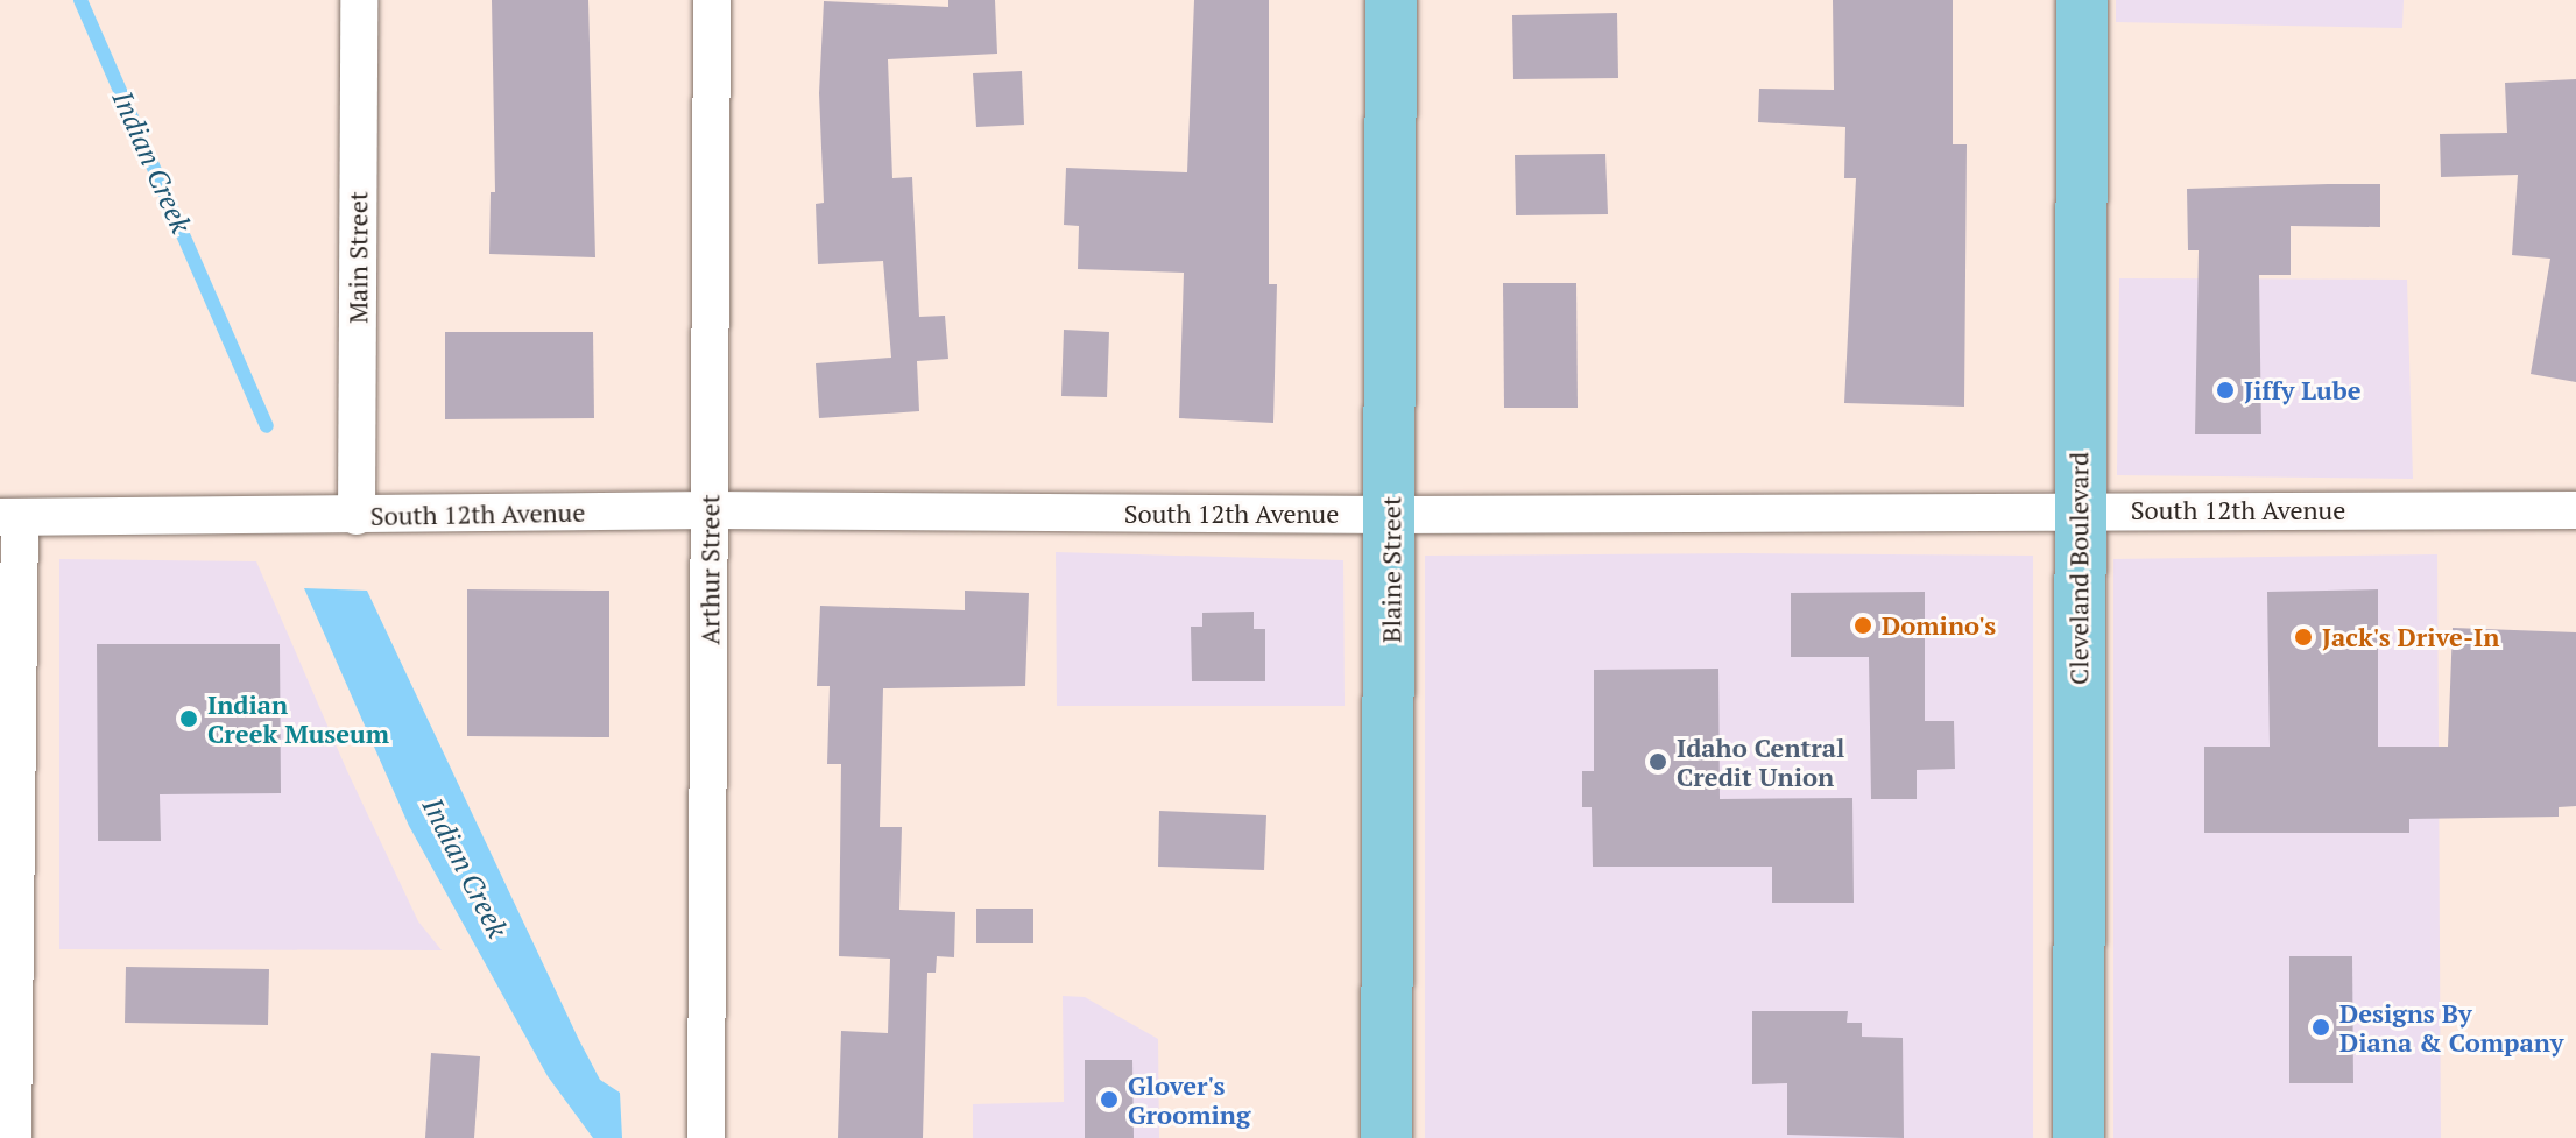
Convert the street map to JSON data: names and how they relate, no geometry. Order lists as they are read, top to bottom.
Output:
{
  "streets": {
    "main road": ["Cleveland Boulevard", "Blaine Street"],
    "street": ["Main Street", "South 12th Avenue", "Arthur Street"]
  },
  "crossings": [
    ["Main Street", "South 12th Avenue"],
    ["South 12th Avenue", "Cleveland Boulevard"],
    ["South 12th Avenue", "Arthur Street"],
    ["South 12th Avenue", "Blaine Street"]
  ],
  "water": ["Indian Creek"],
  "places": [
    "Jiffy Lube",
    "Domino's",
    "Jack's Drive-In",
    "Indian Creek Museum",
    "Idaho Central Credit Union",
    "Designs By Diana & Company",
    "Glover's Grooming"
  ]
}
